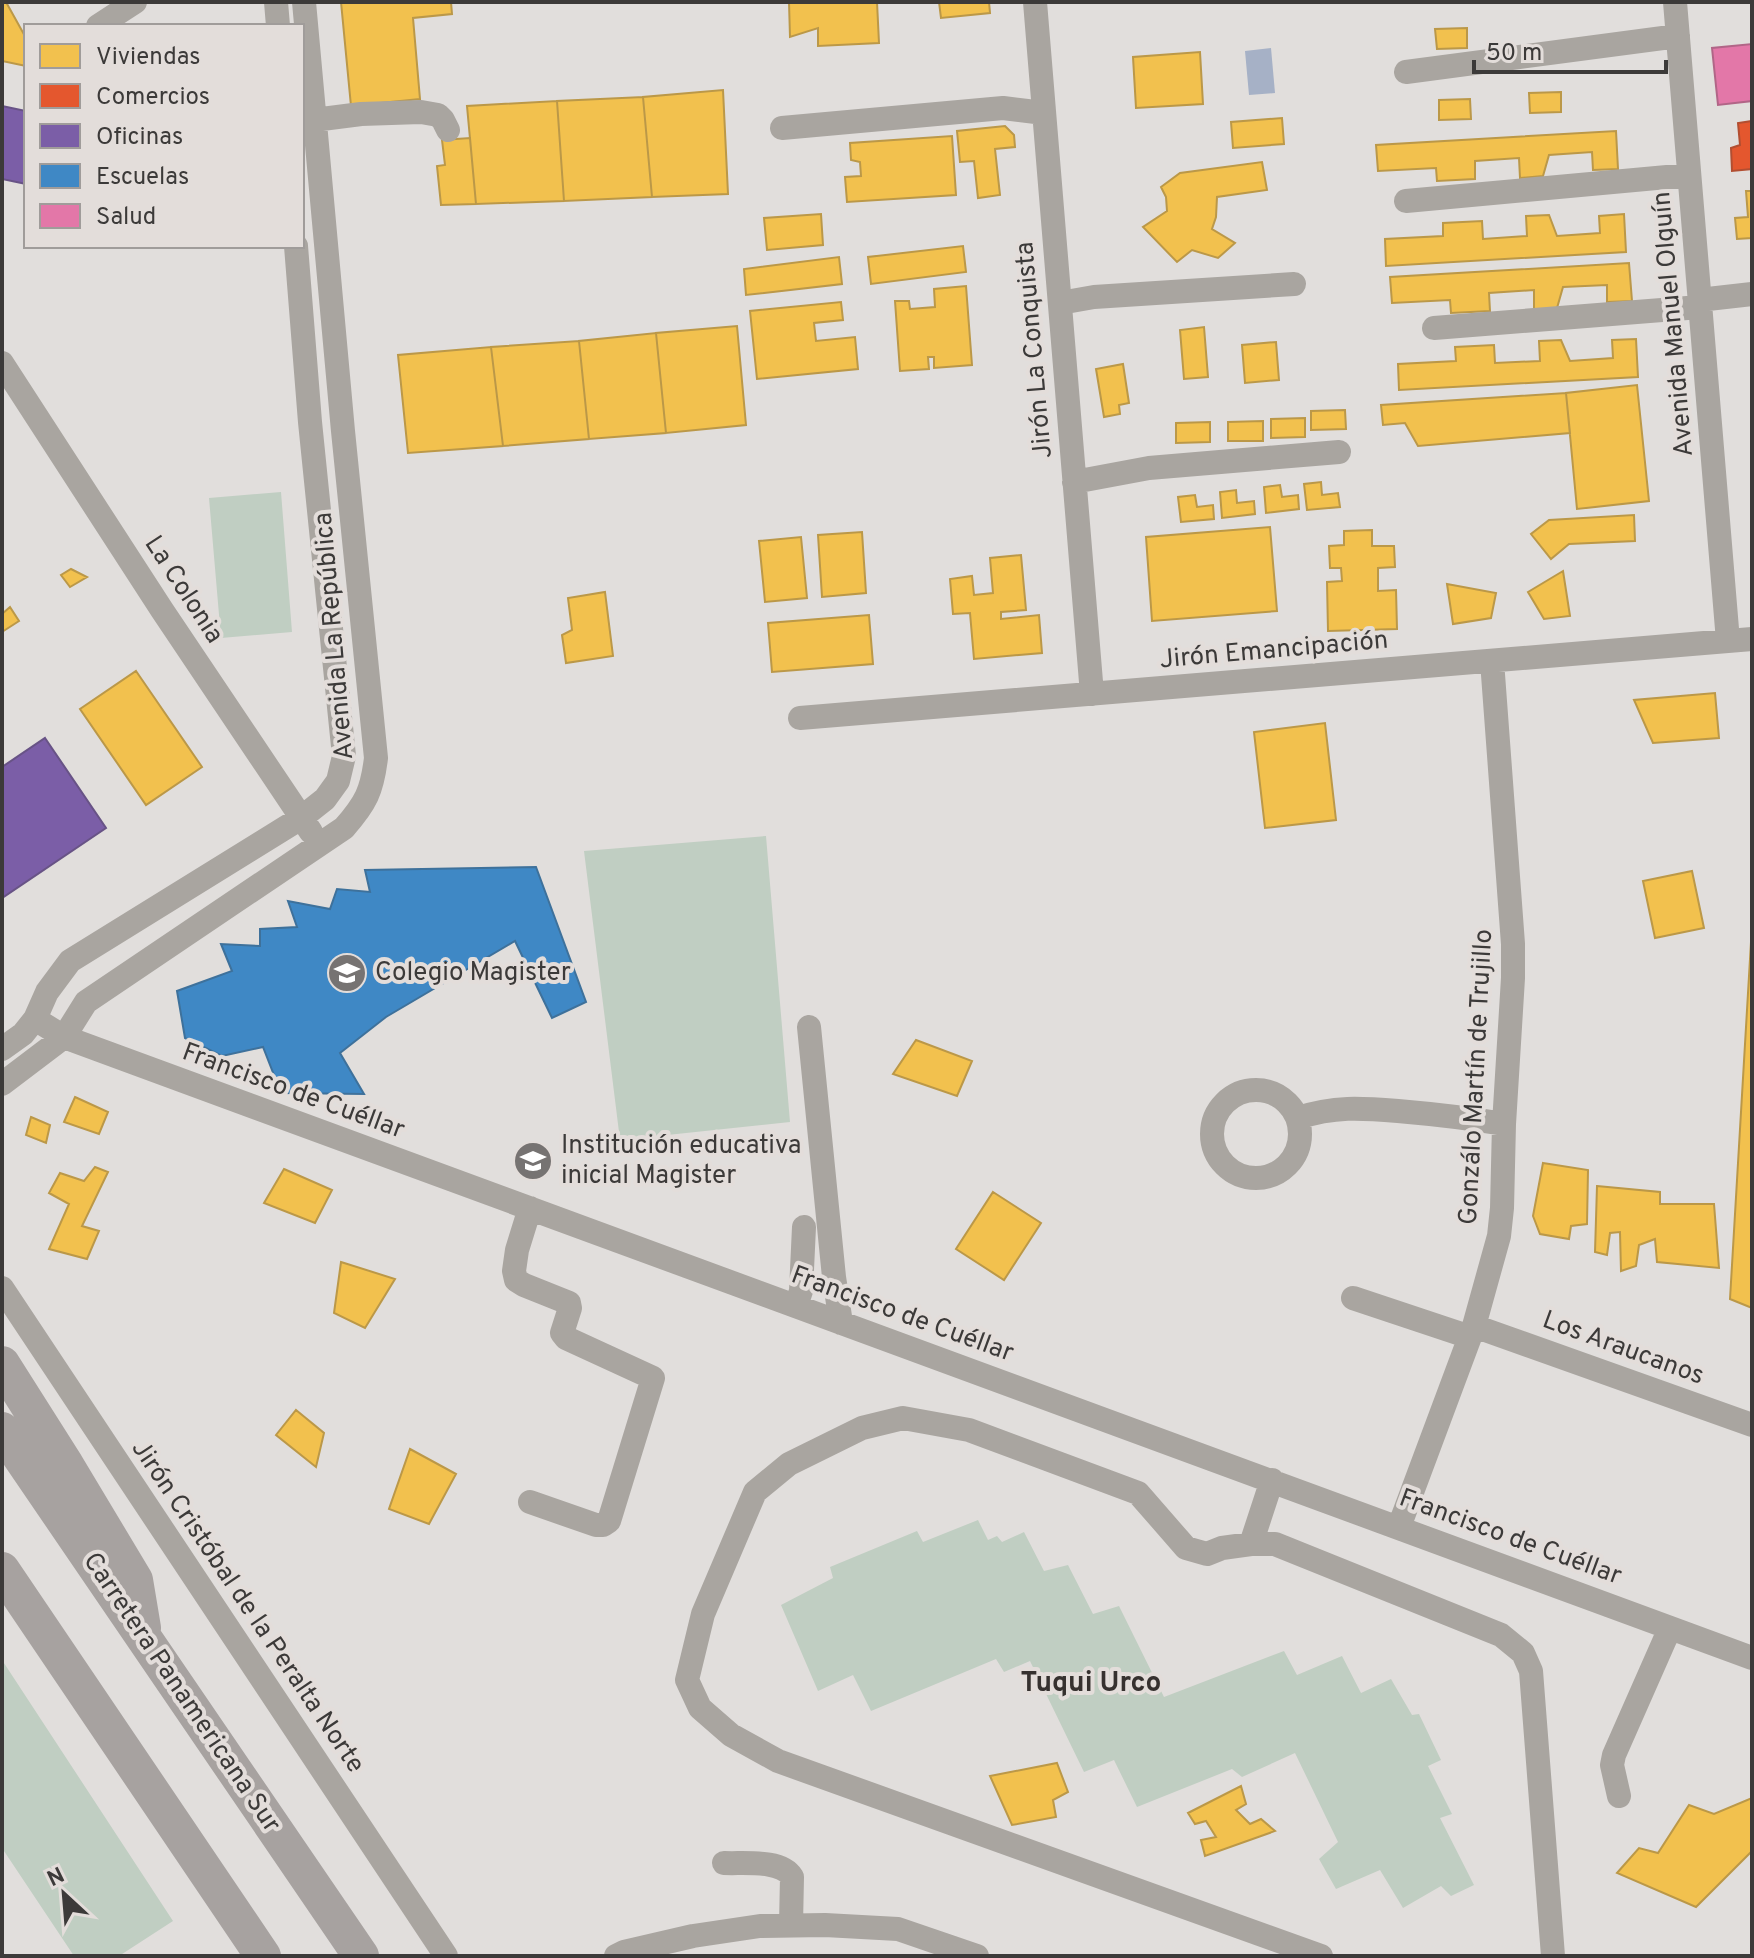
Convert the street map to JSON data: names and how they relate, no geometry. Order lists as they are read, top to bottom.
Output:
{
  "streets": {
    "highway": ["Carretera Panamericana Sur"],
    "street": [
      "Avenida Manuel Olguín",
      "Jirón La Conquista",
      "La Colonia",
      "Avenida La República",
      "Jirón Emancipación",
      "Gonzálo Martín de Trujillo",
      "Francisco de Cuéllar",
      "Los Araucanos",
      "Jirón Cristóbal de la Peralta Norte"
    ]
  },
  "crossings": [
    ["Avenida Manuel Olguín", "Jirón Emancipación"],
    ["Jirón La Conquista", "Jirón Emancipación"],
    ["La Colonia", "Avenida La República"],
    ["Avenida La República", "Francisco de Cuéllar"],
    ["Jirón Emancipación", "Gonzálo Martín de Trujillo"],
    ["Gonzálo Martín de Trujillo", "Francisco de Cuéllar"],
    ["Gonzálo Martín de Trujillo", "Los Araucanos"]
  ],
  "districts": ["Tuqui Urco"],
  "places": {
    "school or university": ["Colegio Magister", "Institución educativa inicial Magister"]
  },
  "legend": [
    "Viviendas",
    "Comercios",
    "Oficinas",
    "Escuelas",
    "Salud"
  ],
  "scale_bar": "50 m",
  "north": "top left"
}
